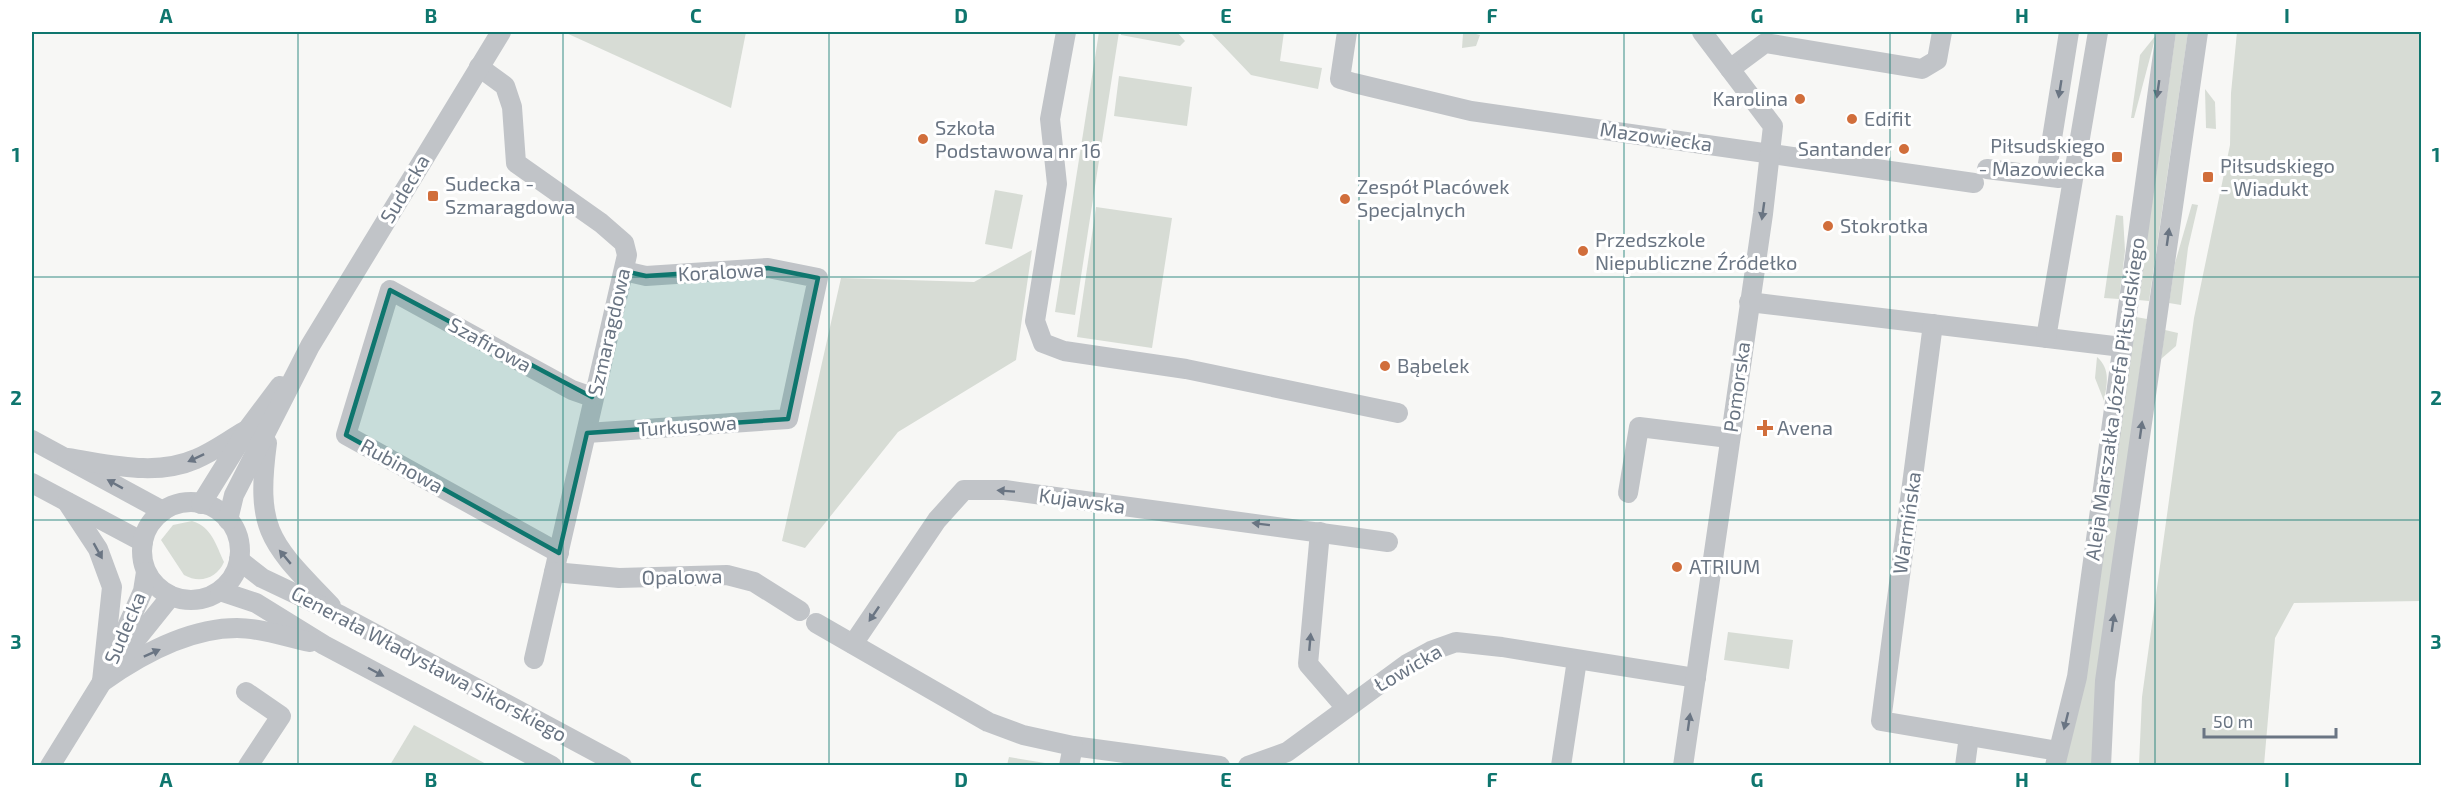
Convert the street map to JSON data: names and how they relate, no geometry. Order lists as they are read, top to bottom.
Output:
{
  "streets": {
    "street": [
      "Mazowiecka",
      "Sudecka",
      "Koralowa",
      "Szmaragdowa",
      "Szafirowa",
      "Pomorska",
      "Aleja Marszałka Józefa Piłsudskiego",
      "Turkusowa",
      "Rubinowa",
      "Kujawska",
      "Warmińska",
      "Opalowa",
      "Generała Władysława Sikorskiego",
      "Łowicka"
    ]
  },
  "crossings": [
    ["Mazowiecka", "Pomorska"],
    ["Sudecka", "Szmaragdowa"],
    ["Sudecka", "Generała Władysława Sikorskiego"],
    ["Koralowa", "Szmaragdowa"],
    ["Koralowa", "Turkusowa"],
    ["Szmaragdowa", "Szafirowa"],
    ["Szmaragdowa", "Turkusowa"],
    ["Szmaragdowa", "Rubinowa"],
    ["Szmaragdowa", "Opalowa"],
    ["Szafirowa", "Rubinowa"],
    ["Pomorska", "Łowicka"],
    ["Rubinowa", "Opalowa"]
  ],
  "one_way": ["Kujawska"],
  "places": {
    "other": [
      "Karolina",
      "Edifit",
      "Szkoła Podstawowa nr 16",
      "Santander",
      "Zespół Placówek Specjalnych",
      "Stokrotka",
      "Przedszkole Niepubliczne Źródełko",
      "Bąbelek",
      "ATRIUM"
    ],
    "transit": ["Piłsudskiego - Mazowiecka", "Piłsudskiego - Wiadukt", "Sudecka - Szmaragdowa"],
    "health": ["Avena"]
  },
  "scale_bar": "50 m",
  "grid": {
    "columns": [
      "A",
      "B",
      "C",
      "D",
      "E",
      "F",
      "G",
      "H",
      "I"
    ],
    "rows": ["1", "2", "3"]
  }
}
